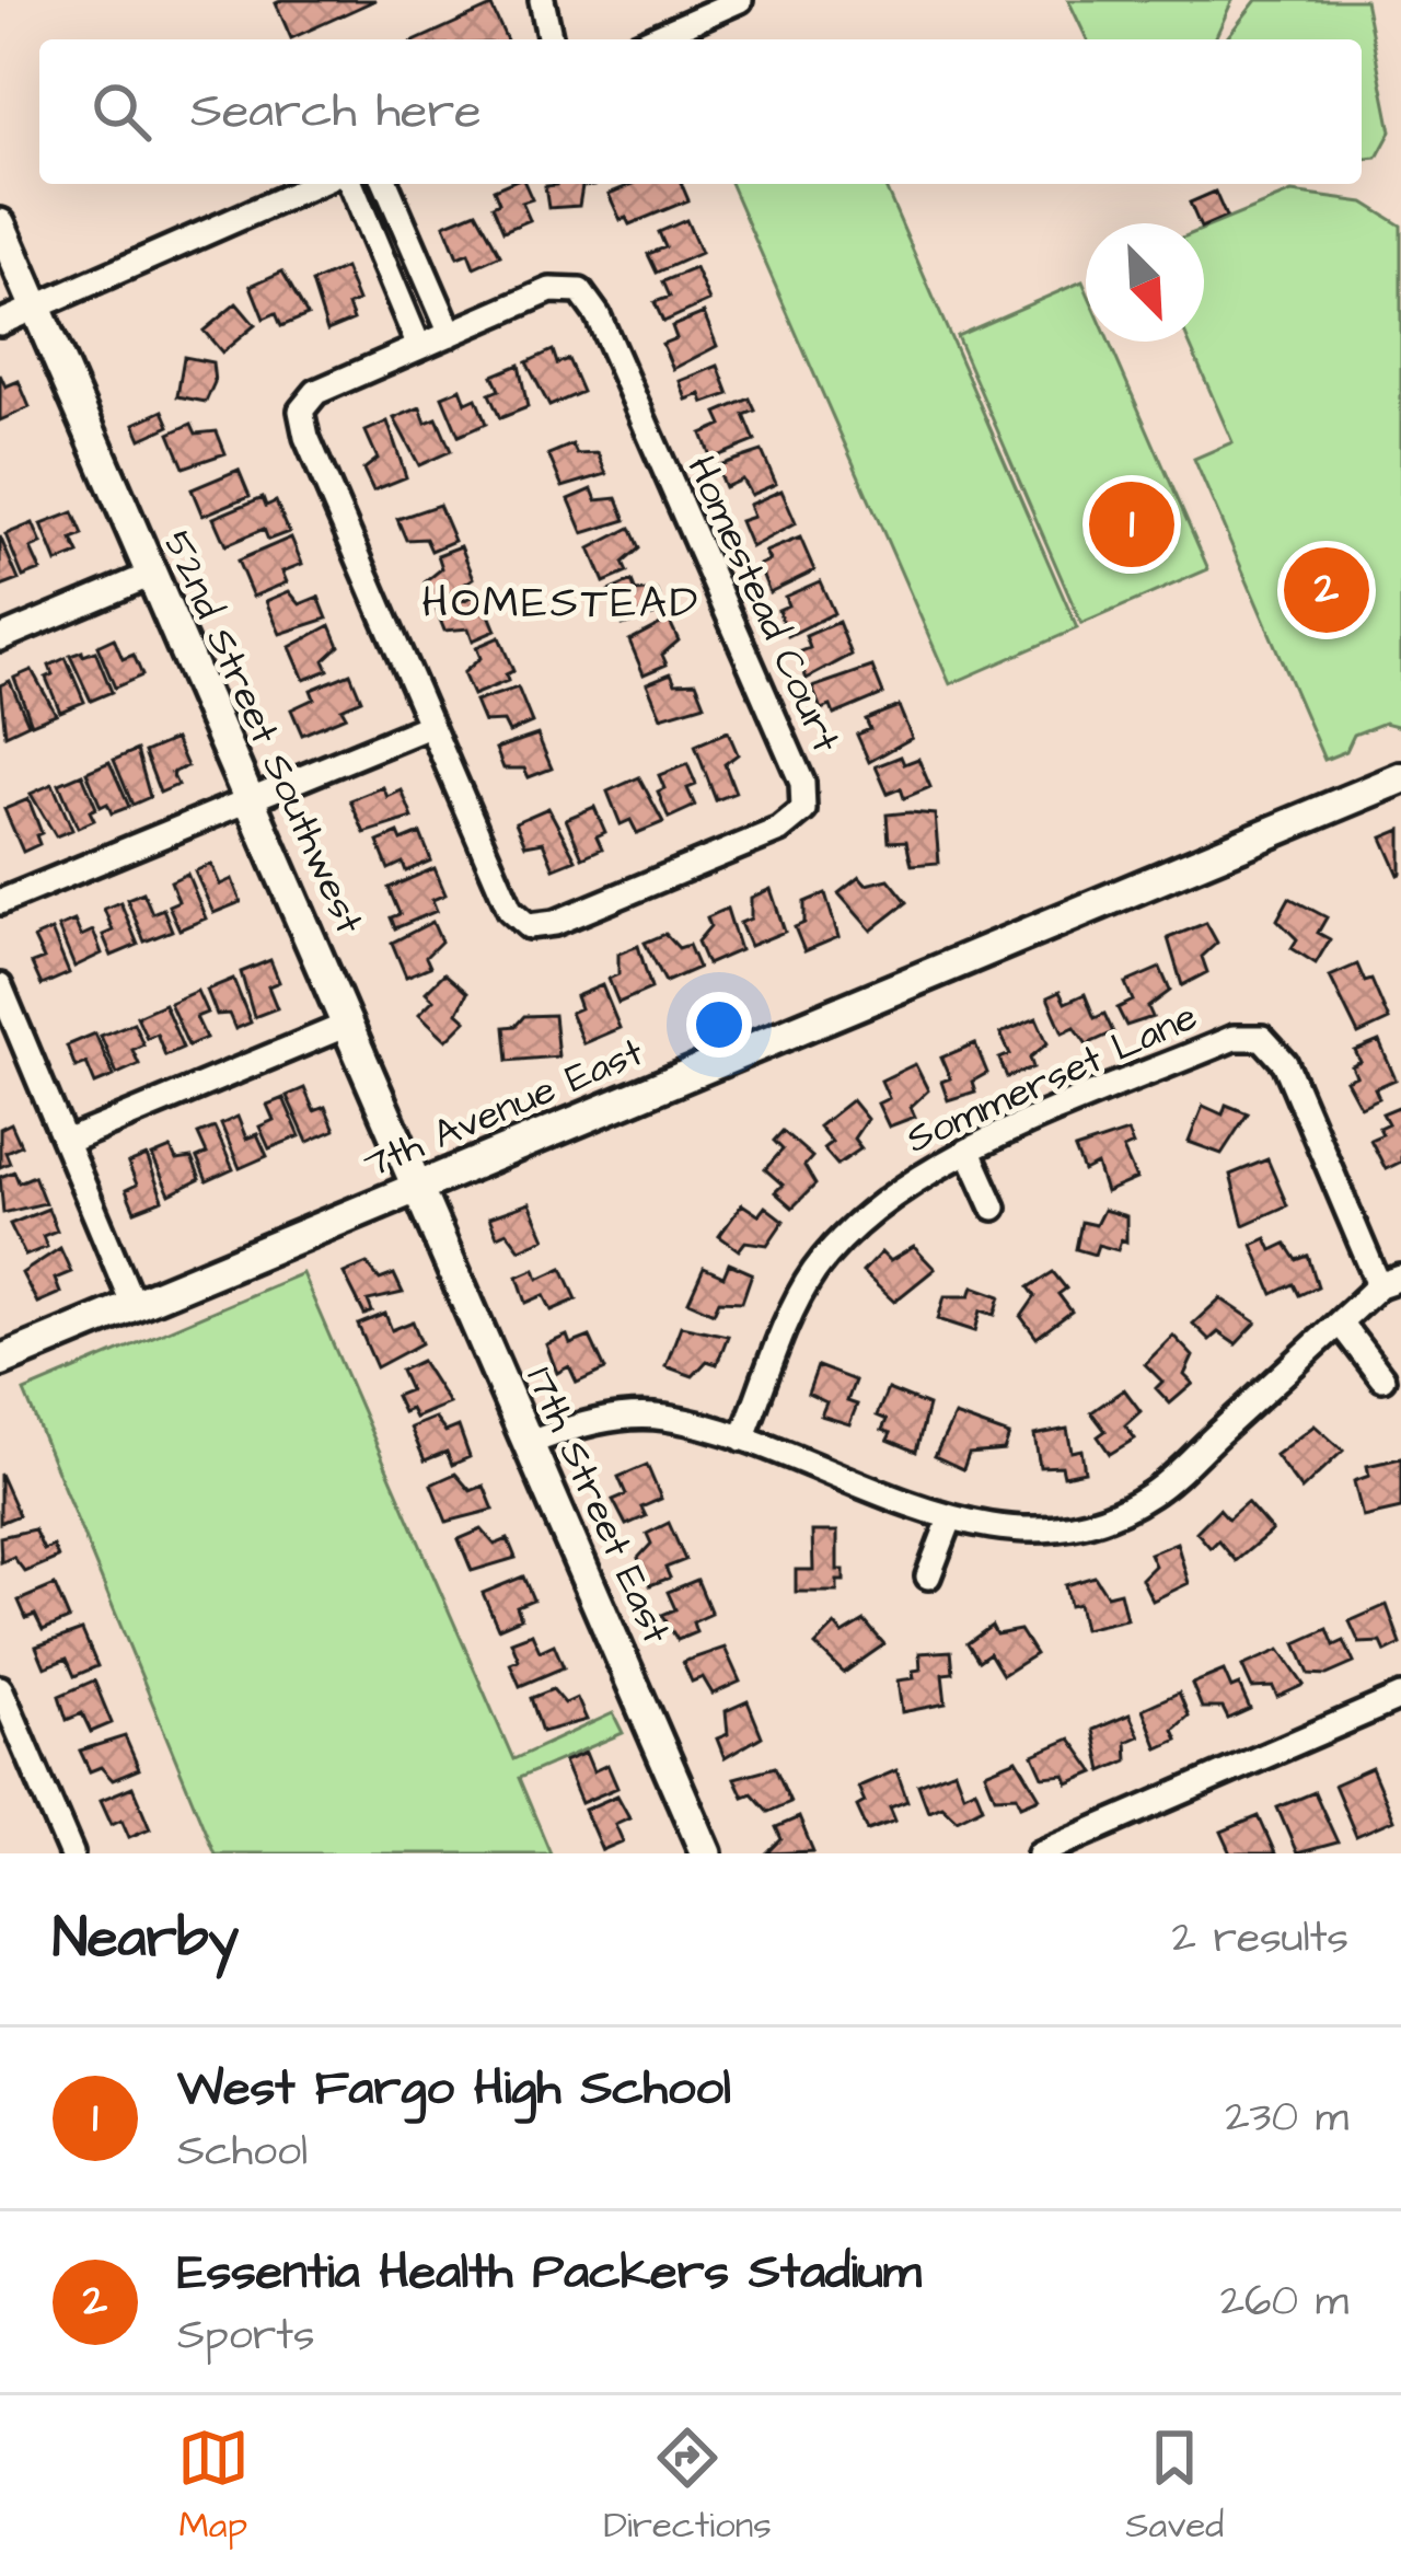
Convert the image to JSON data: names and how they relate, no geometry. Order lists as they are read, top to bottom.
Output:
{
  "streets": {
    "street": [
      "Homestead Court",
      "52nd Street Southwest",
      "Sommerset Lane",
      "7th Avenue East",
      "17th Street East"
    ]
  },
  "crossings": [
    ["52nd Street Southwest", "7th Avenue East"],
    ["52nd Street Southwest", "17th Street East"],
    ["7th Avenue East", "17th Street East"]
  ],
  "districts": ["HOMESTEAD"],
  "north": "bottom right",
  "page": {
    "search": "Search here",
    "pins": ["1", "2"],
    "heading": ["Nearby", "2 results"],
    "list": [
      {
        "mark": "1",
        "name": "West Fargo High School",
        "note": "School",
        "value": "230 m"
      },
      {
        "mark": "2",
        "name": "Essentia Health Packers Stadium",
        "note": "Sports",
        "value": "260 m"
      }
    ],
    "nav": ["Map", "Directions", "Saved"]
  }
}
